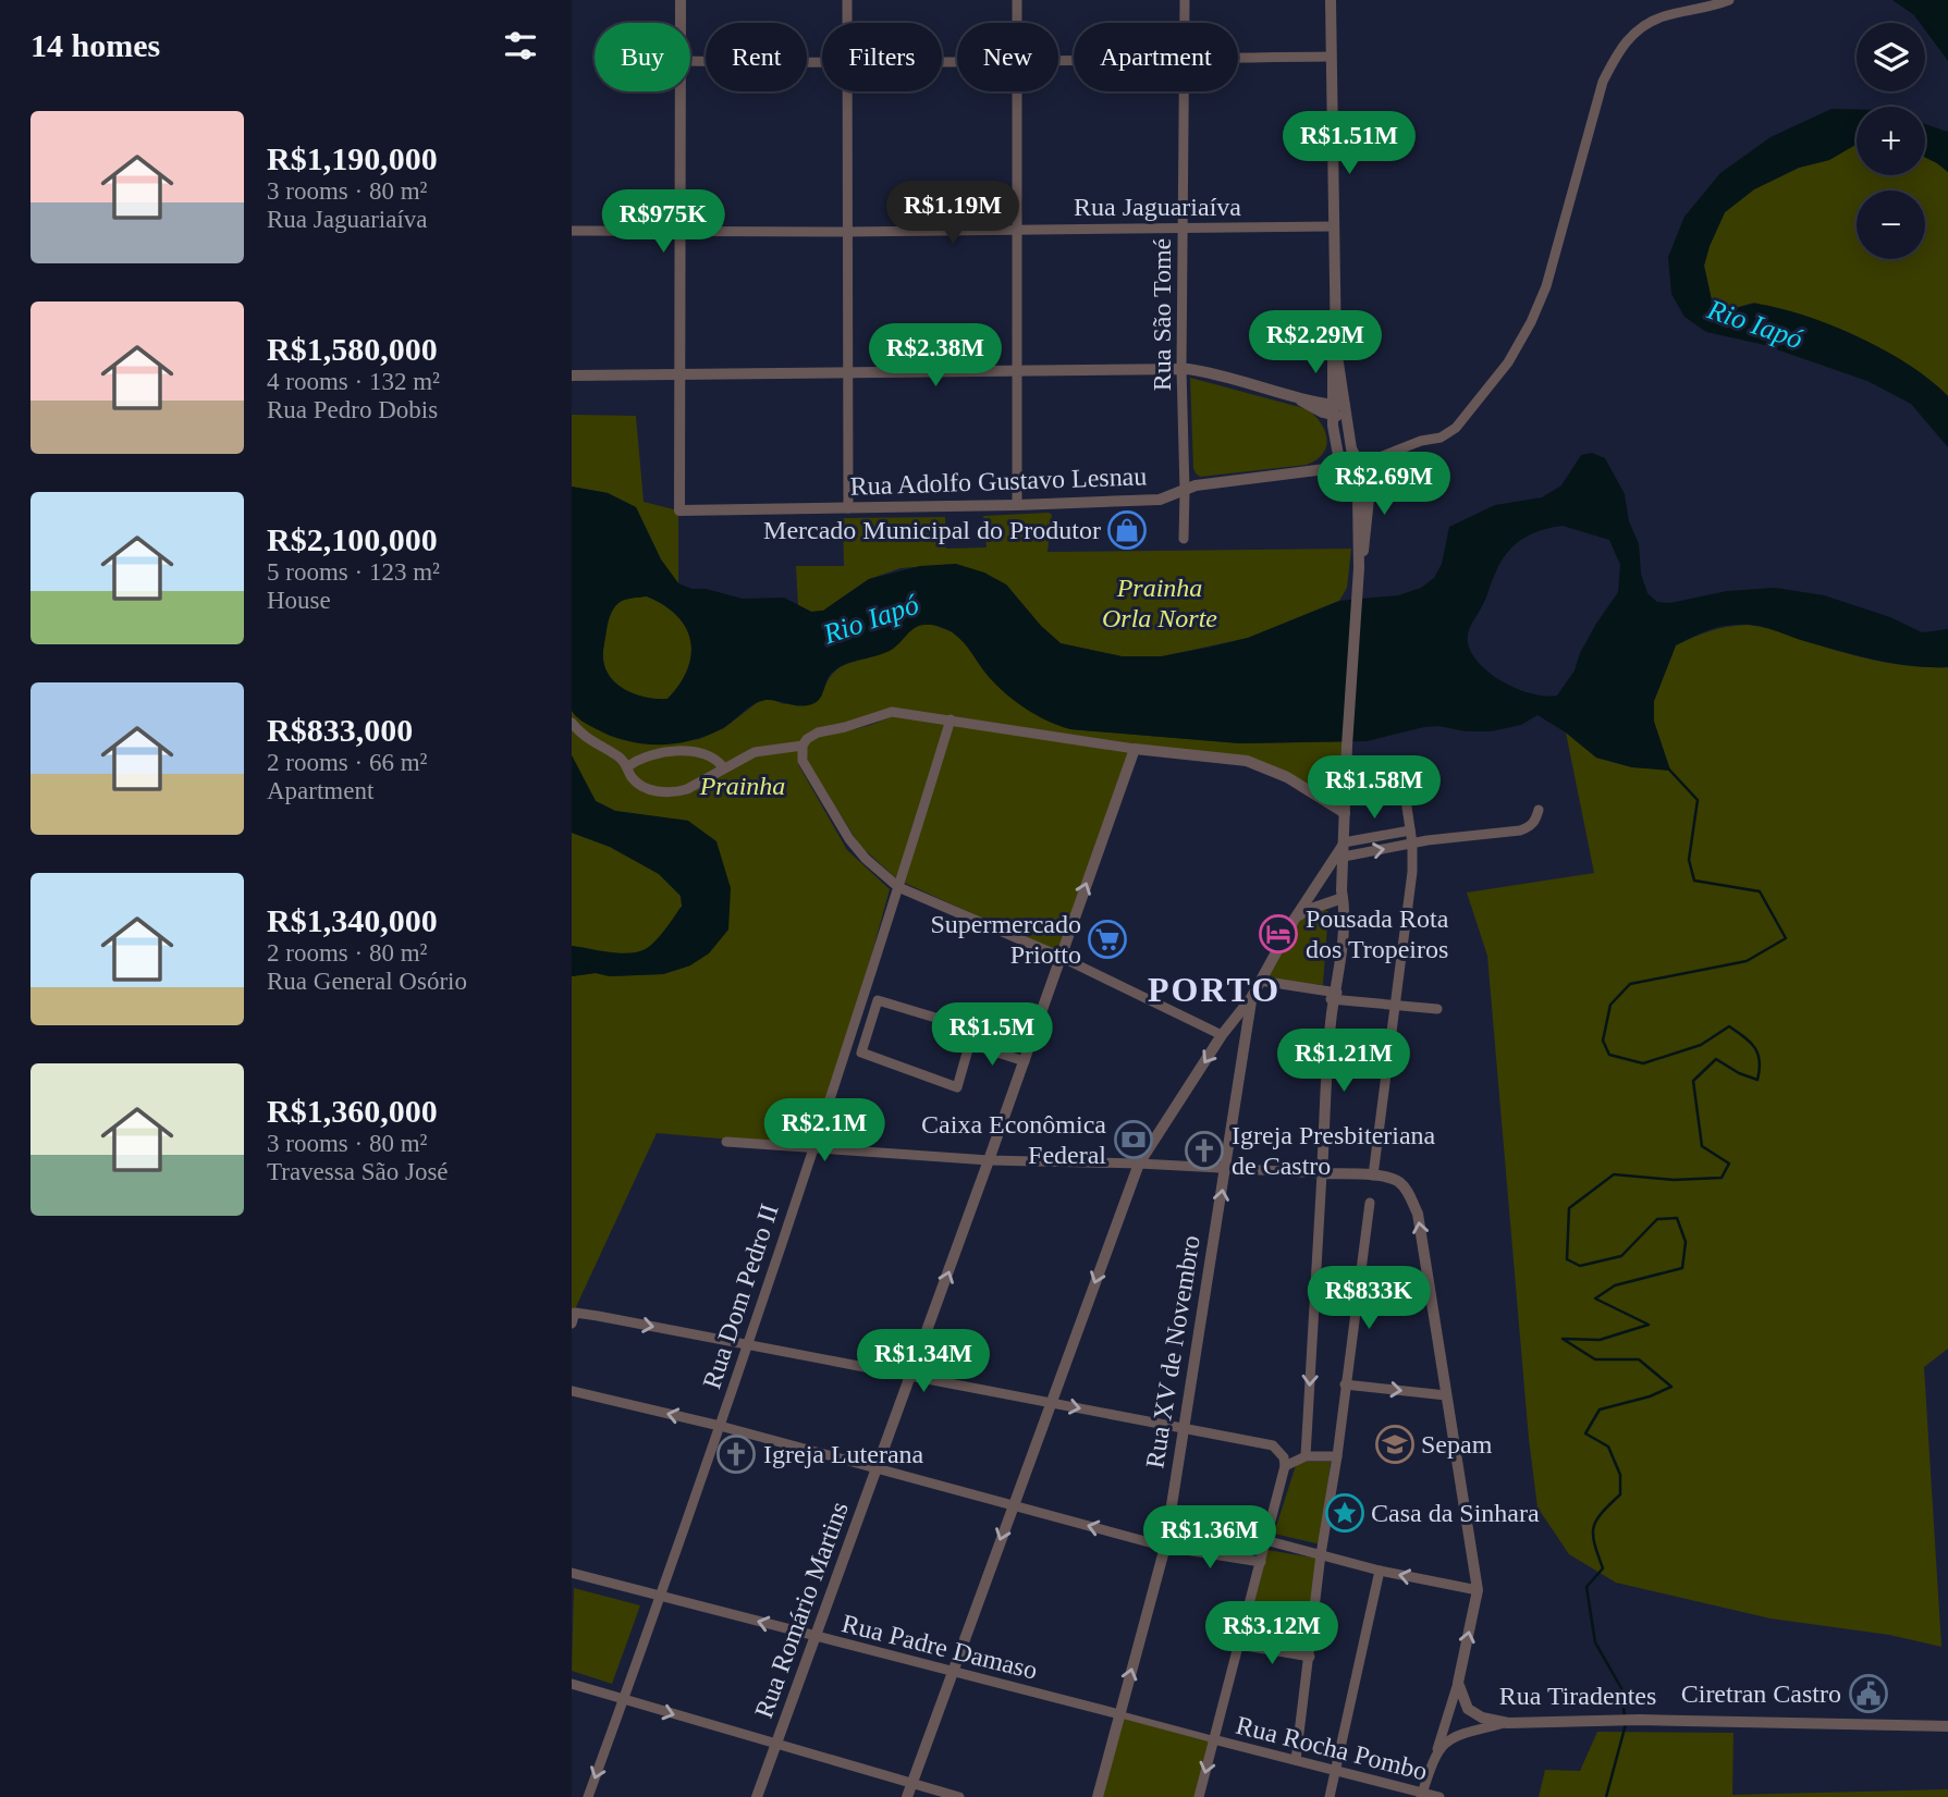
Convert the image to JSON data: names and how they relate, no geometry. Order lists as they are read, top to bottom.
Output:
{
  "streets": {
    "street": [
      "Rua Jaguariaíva",
      "Rua São Tomé",
      "Rua Adolfo Gustavo Lesnau",
      "Rua Dom Pedro II",
      "Rua XV de Novembro",
      "Rua Romário Martins",
      "Rua Padre Damaso",
      "Rua Tiradentes",
      "Rua Rocha Pombo"
    ]
  },
  "crossings": [
    ["Rua Jaguariaíva", "Rua São Tomé"],
    ["Rua São Tomé", "Rua Adolfo Gustavo Lesnau"],
    ["Rua Dom Pedro II", "Rua Padre Damaso"],
    ["Rua XV de Novembro", "Rua Padre Damaso"],
    ["Rua Romário Martins", "Rua Padre Damaso"]
  ],
  "one_way": ["Rua Romário Martins"],
  "districts": ["PORTO"],
  "water": ["Rio Iapó"],
  "parks": ["Prainha Orla Norte", "Prainha"],
  "places": {
    "shop": ["Mercado Municipal do Produtor"],
    "hotel": ["Pousada Rota dos Tropeiros"],
    "supermarket": ["Supermercado Priotto"],
    "bank": ["Caixa Econômica Federal"],
    "church": ["Igreja Presbiteriana de Castro", "Igreja Luterana"],
    "school or university": ["Sepam"],
    "place": ["Casa da Sinhara"],
    "public building": ["Ciretran Castro"]
  },
  "page": {
    "heading": "14 homes",
    "map_buttons": ["+", "−"],
    "chip": [
      "Buy",
      "Rent",
      "Filters",
      "New",
      "Apartment"
    ],
    "list": [
      {
        "name": "R$1,190,000",
        "note": "3 rooms · 80 m² · Rua Jaguariaíva"
      },
      {
        "name": "R$1,580,000",
        "note": "4 rooms · 132 m² · Rua Pedro Dobis"
      },
      {
        "name": "R$2,100,000",
        "note": "5 rooms · 123 m² · House"
      },
      {
        "name": "R$833,000",
        "note": "2 rooms · 66 m² · Apartment"
      },
      {
        "name": "R$1,340,000",
        "note": "2 rooms · 80 m² · Rua General Osório"
      },
      {
        "name": "R$1,360,000",
        "note": "3 rooms · 80 m² · Travessa São José"
      }
    ],
    "price": [
      "R$1.51M",
      "R$1.19M",
      "R$975K",
      "R$2.29M",
      "R$2.38M",
      "R$2.69M",
      "R$1.58M",
      "R$1.5M",
      "R$1.21M",
      "R$2.1M",
      "R$833K",
      "R$1.34M",
      "R$1.36M",
      "R$3.12M"
    ]
  }
}
